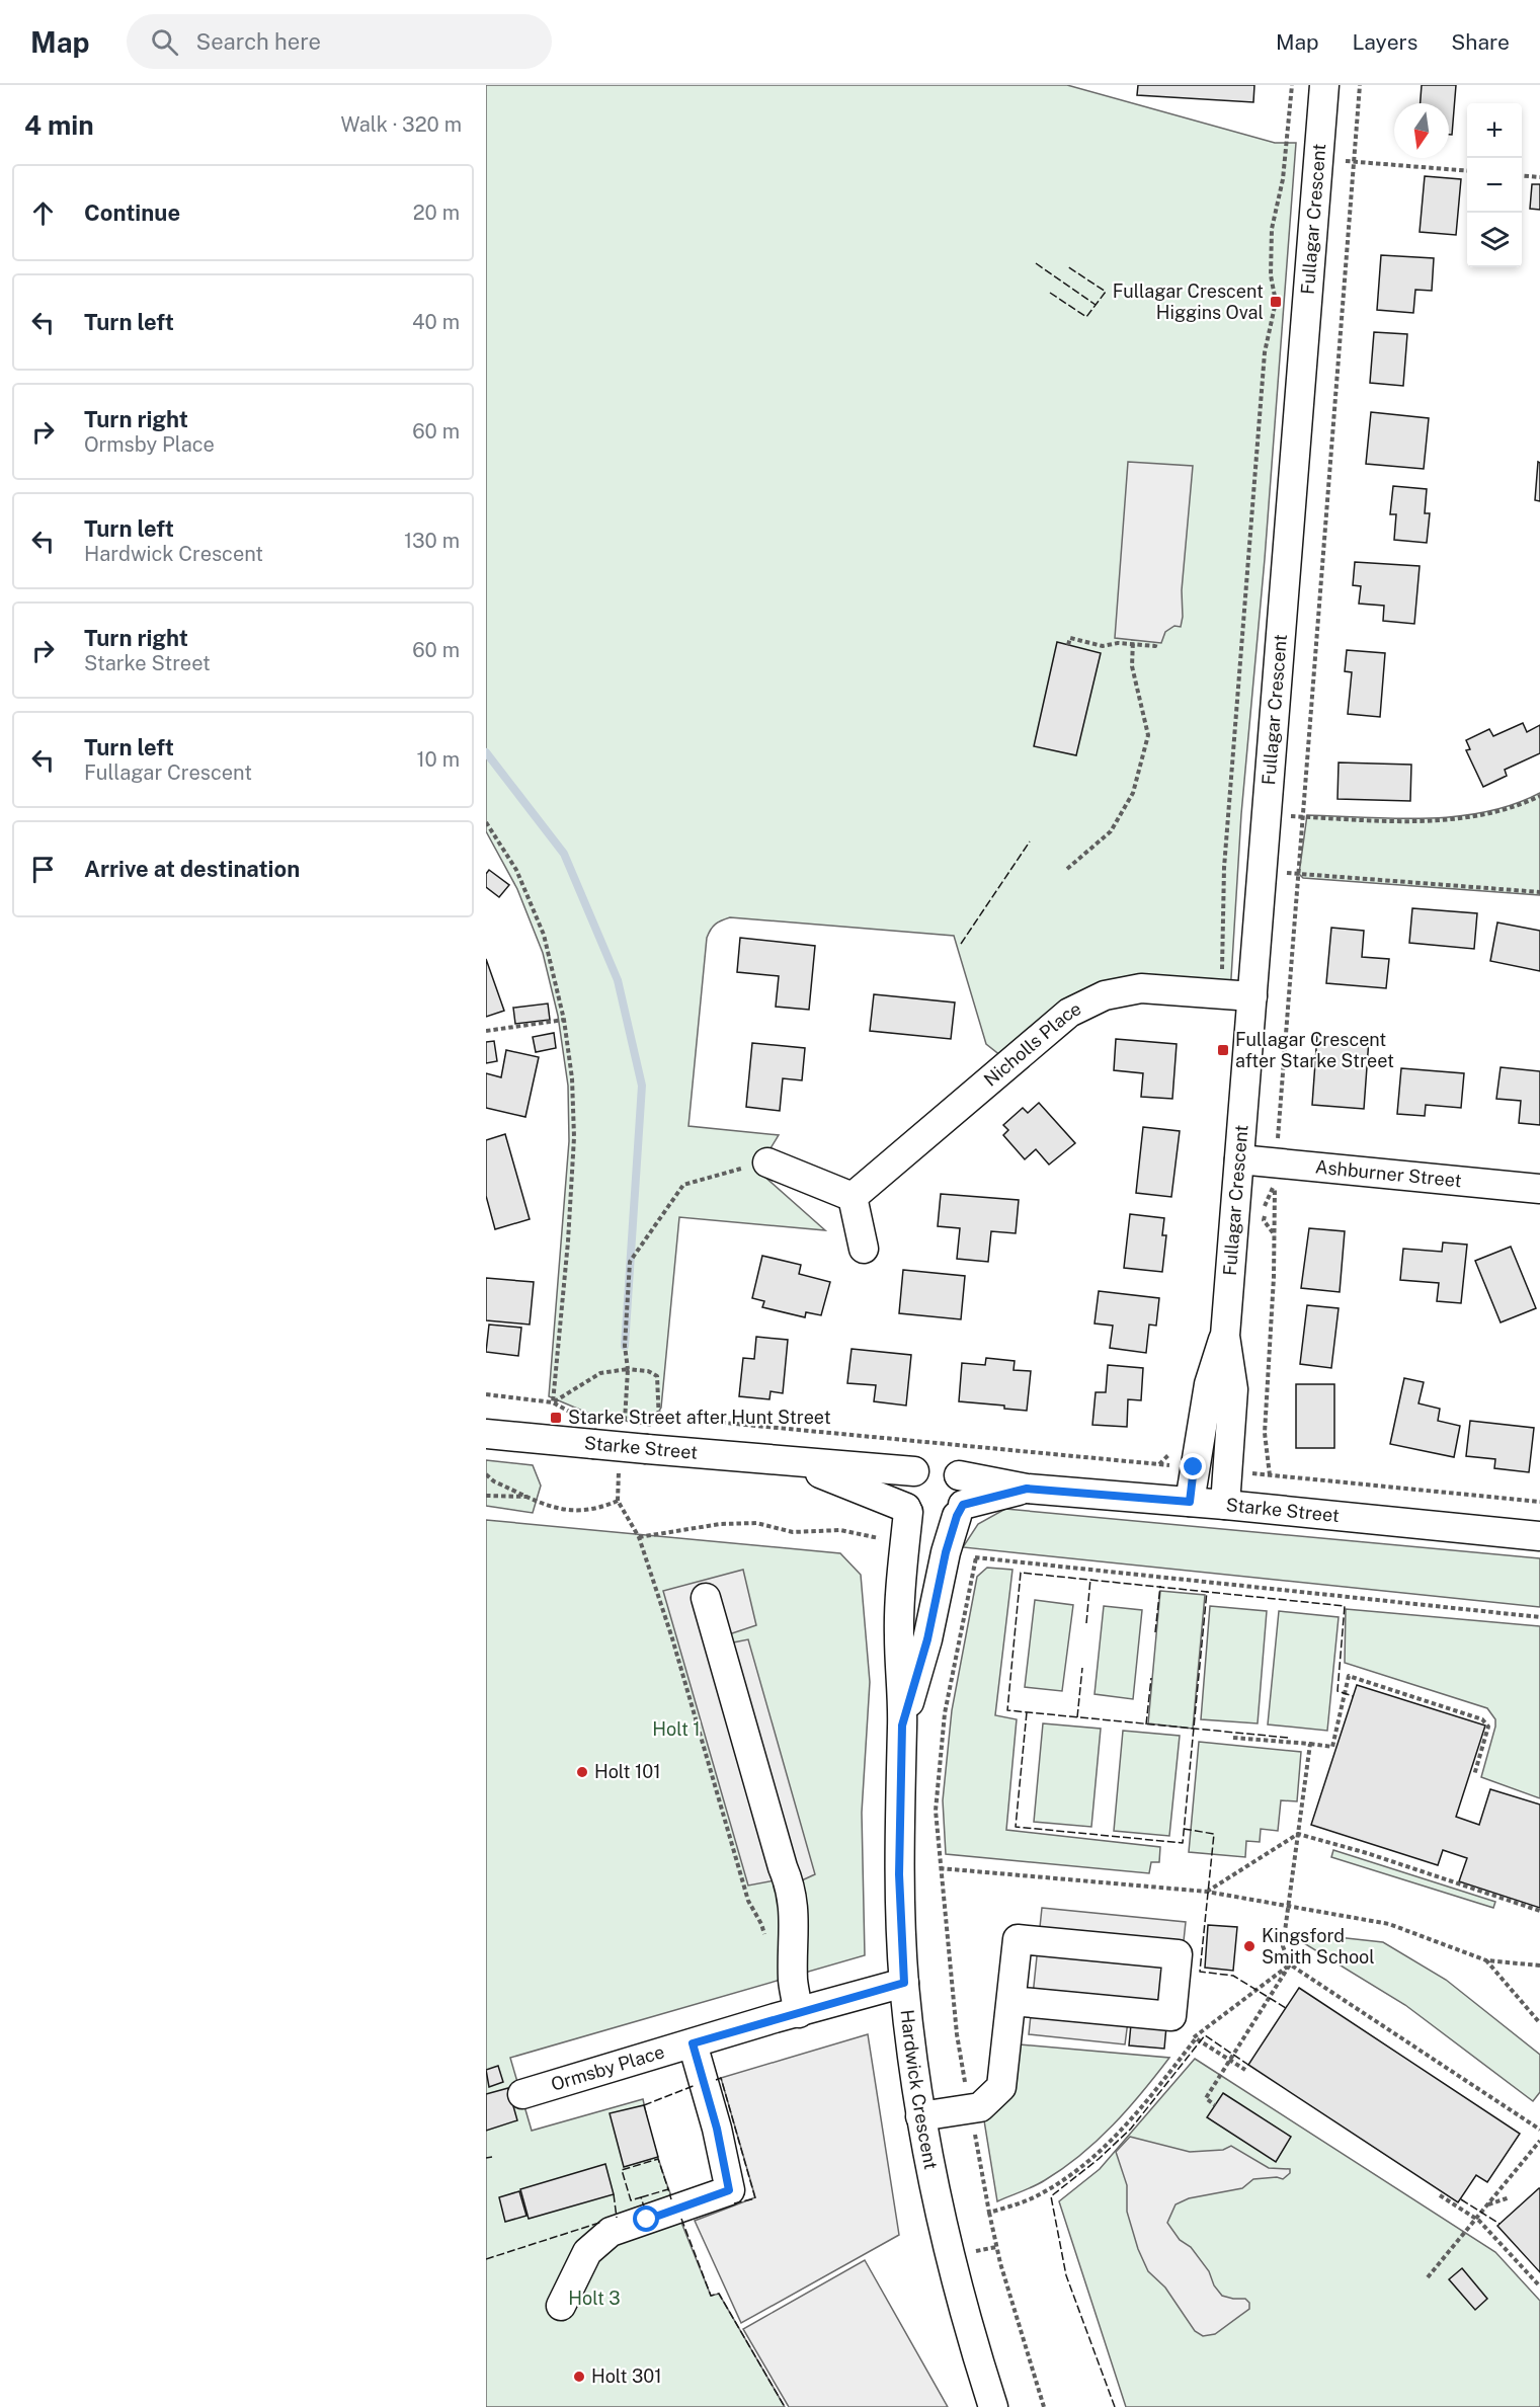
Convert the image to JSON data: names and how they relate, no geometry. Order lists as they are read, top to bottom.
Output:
{
  "streets": {
    "street": [
      "Fullagar Crescent",
      "Nicholls Place",
      "Ashburner Street",
      "Starke Street",
      "Ormsby Place",
      "Hardwick Crescent"
    ]
  },
  "crossings": [
    ["Fullagar Crescent", "Nicholls Place"],
    ["Fullagar Crescent", "Ashburner Street"],
    ["Fullagar Crescent", "Starke Street"],
    ["Starke Street", "Hardwick Crescent"],
    ["Ormsby Place", "Hardwick Crescent"]
  ],
  "parks": ["Holt 1", "Holt 3"],
  "places": {
    "transit": ["Fullagar Crescent Higgins Oval", "Fullagar Crescent after Starke Street", "Starke Street after Hunt Street"],
    "other": ["Holt 101", "Kingsford Smith School", "Holt 301"]
  },
  "north": "bottom",
  "page": {
    "header": "Map",
    "search": "Search here",
    "nav": ["Map", "Layers", "Share"],
    "heading": ["4 min", "Walk · 320 m"],
    "map_buttons": ["+", "−"],
    "list": [
      ["Continue", "20 m"],
      ["Turn left", "40 m"],
      ["Turn right", "Ormsby Place", "60 m"],
      ["Turn left", "Hardwick Crescent", "130 m"],
      ["Turn right", "Starke Street", "60 m"],
      ["Turn left", "Fullagar Crescent", "10 m"],
      "Arrive at destination"
    ]
  }
}
